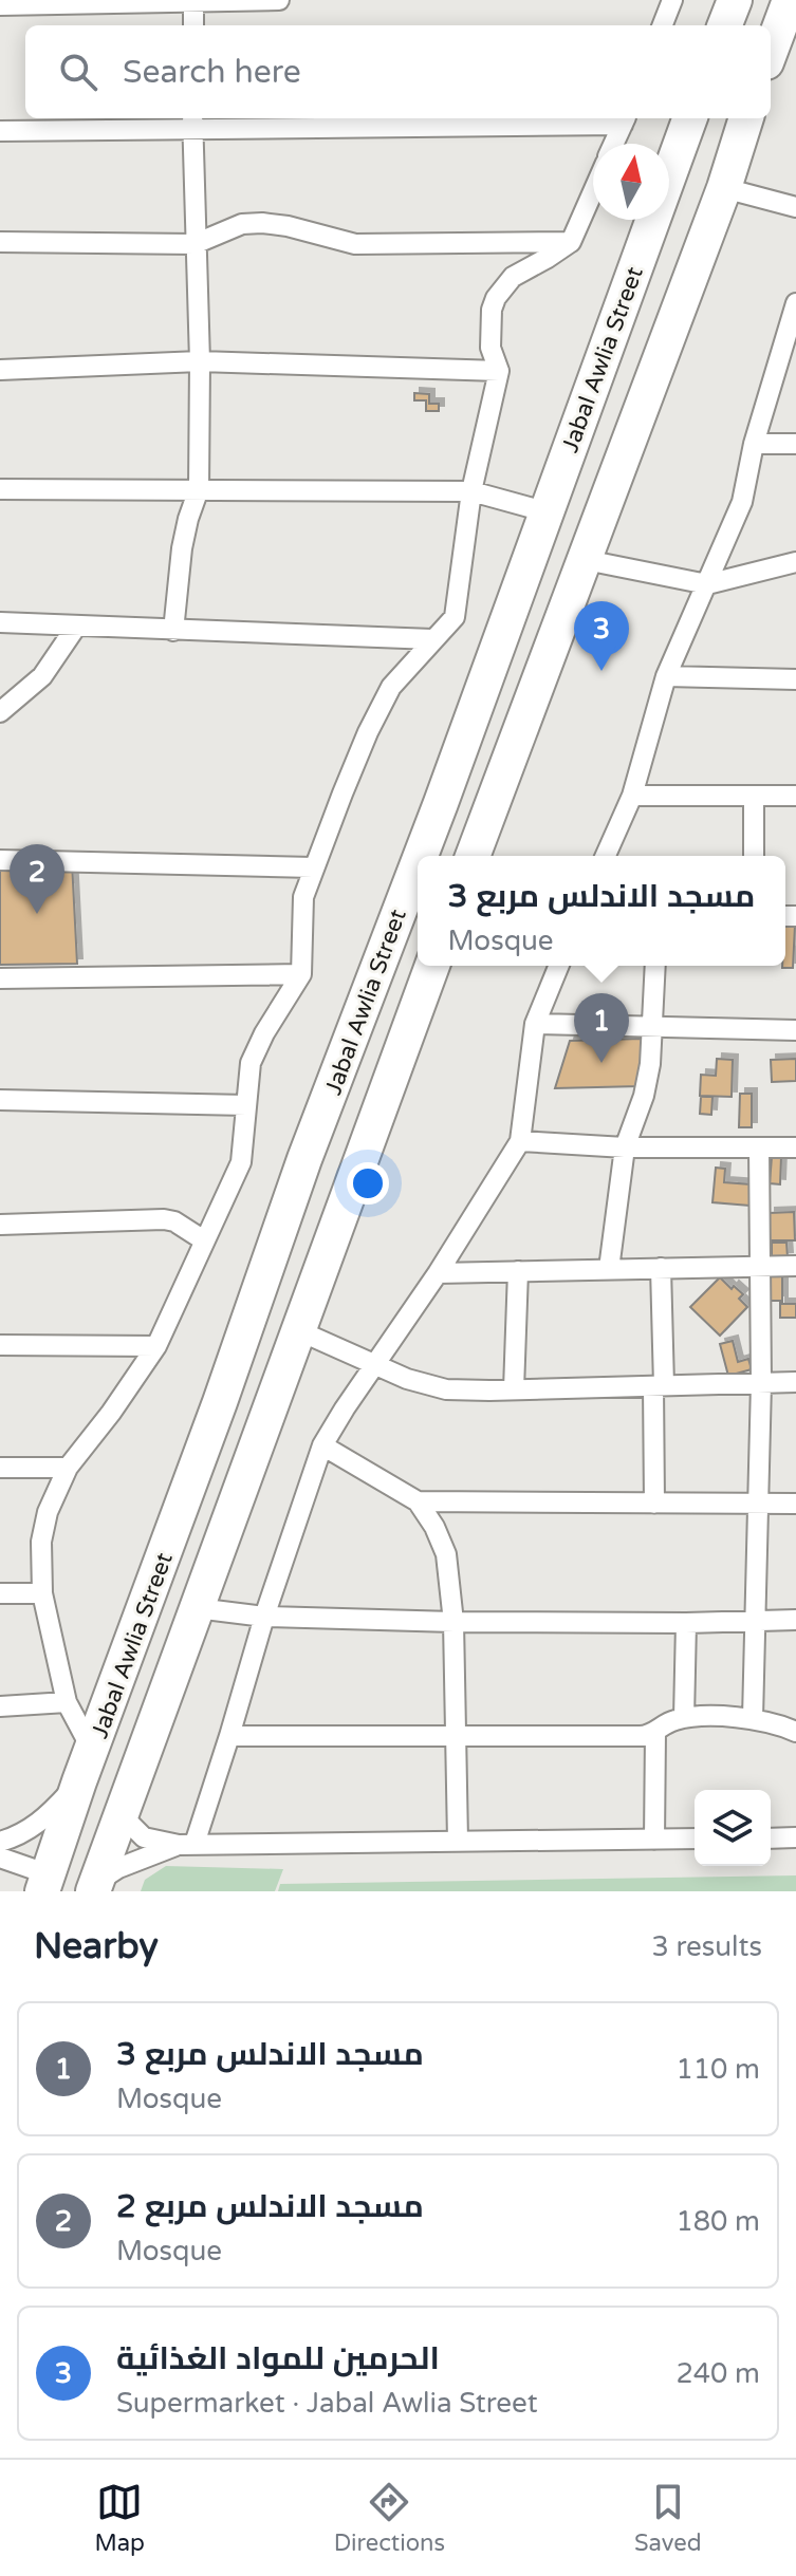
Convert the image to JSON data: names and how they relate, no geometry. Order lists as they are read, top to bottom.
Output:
{
  "streets": {
    "highway": ["Jabal Awlia Street"]
  },
  "north": "top",
  "page": {
    "search": "Search here",
    "pins": ["3", "2", "1"],
    "popup": ["مسجد الاندلس مربع 3", "Mosque"],
    "heading": ["Nearby", "3 results"],
    "list": [
      {
        "mark": "1",
        "name": "مسجد الاندلس مربع 3",
        "note": "Mosque",
        "value": "110 m"
      },
      {
        "mark": "2",
        "name": "مسجد الاندلس مربع 2",
        "note": "Mosque",
        "value": "180 m"
      },
      {
        "mark": "3",
        "name": "الحرمين للمواد الغذائية",
        "note": "Supermarket · Jabal Awlia Street",
        "value": "240 m"
      }
    ],
    "nav": ["Map", "Directions", "Saved"]
  }
}
